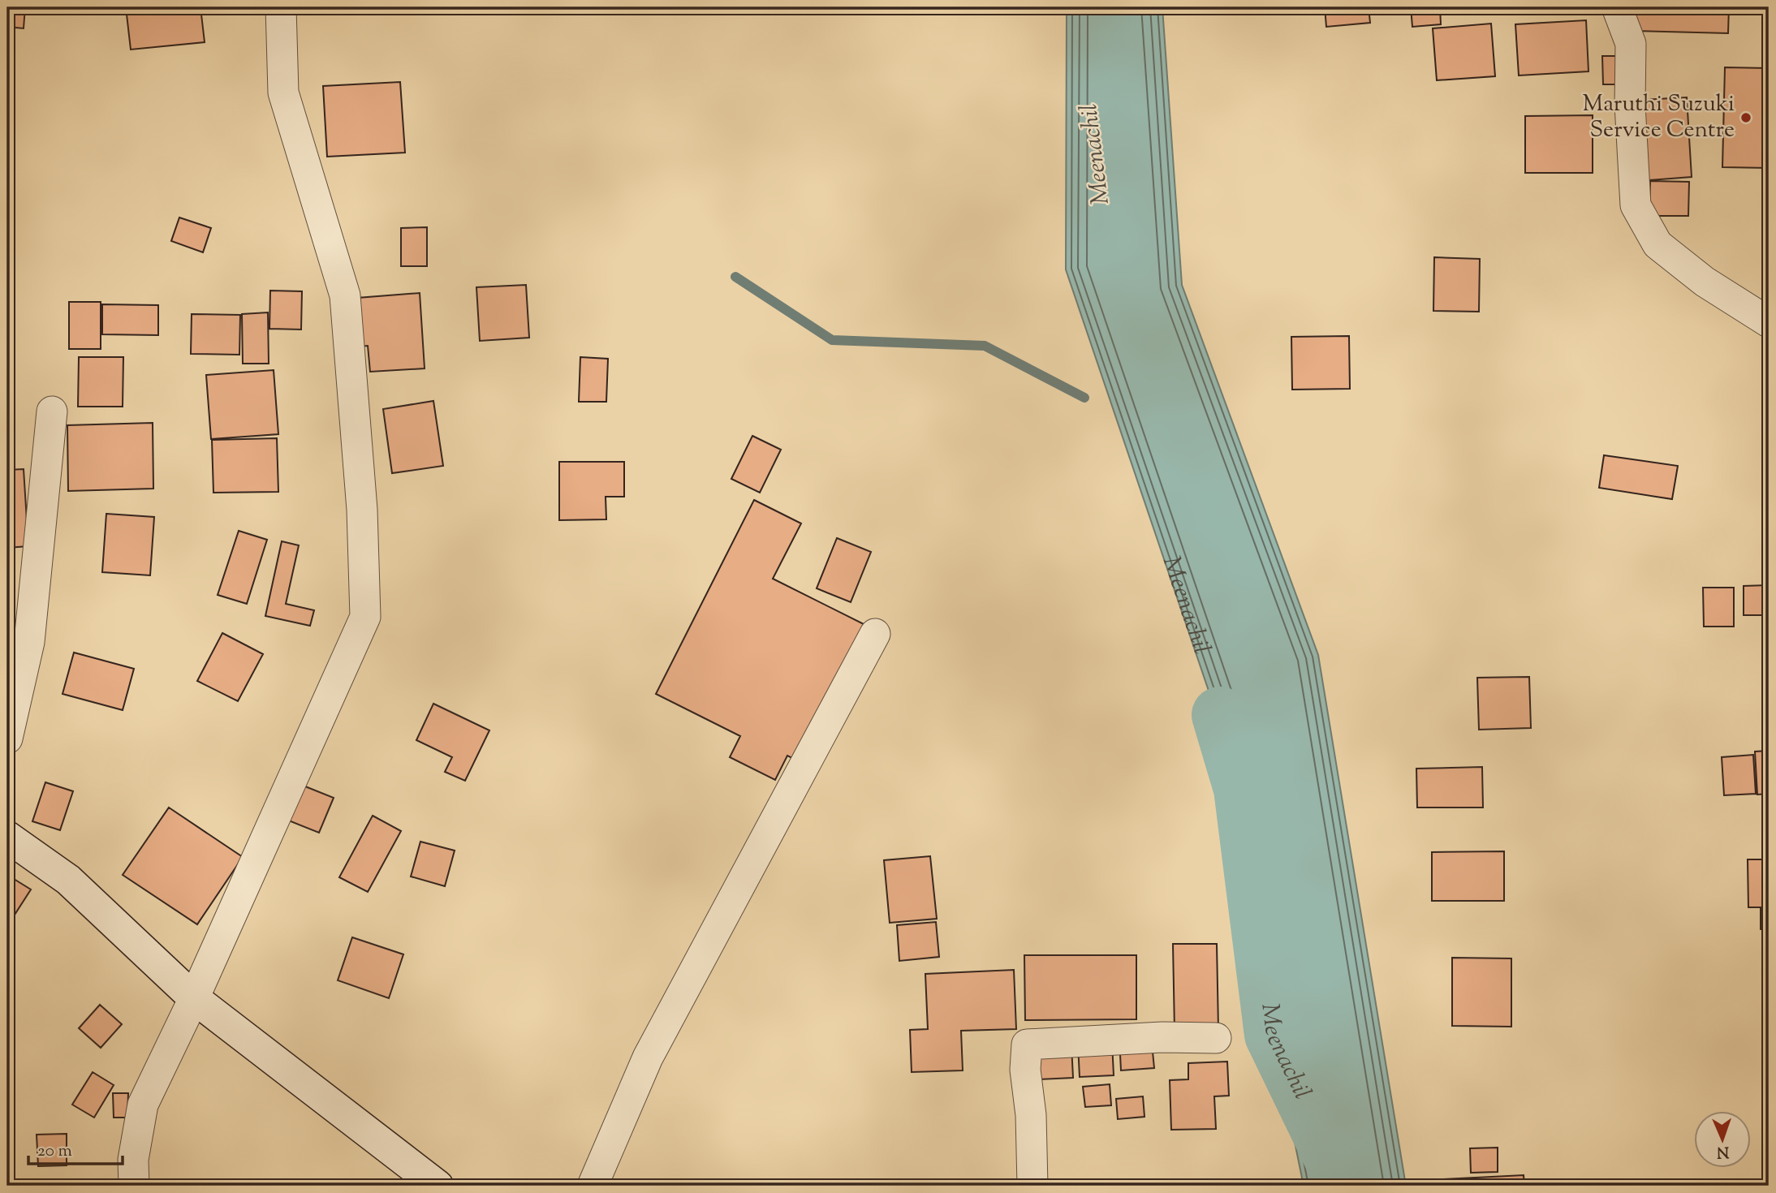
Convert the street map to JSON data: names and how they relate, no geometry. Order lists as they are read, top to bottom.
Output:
{
  "water": ["Meenachil"],
  "places": ["Maruthi Suzuki Service Centre"],
  "scale_bar": "20 m",
  "north": "bottom"
}
